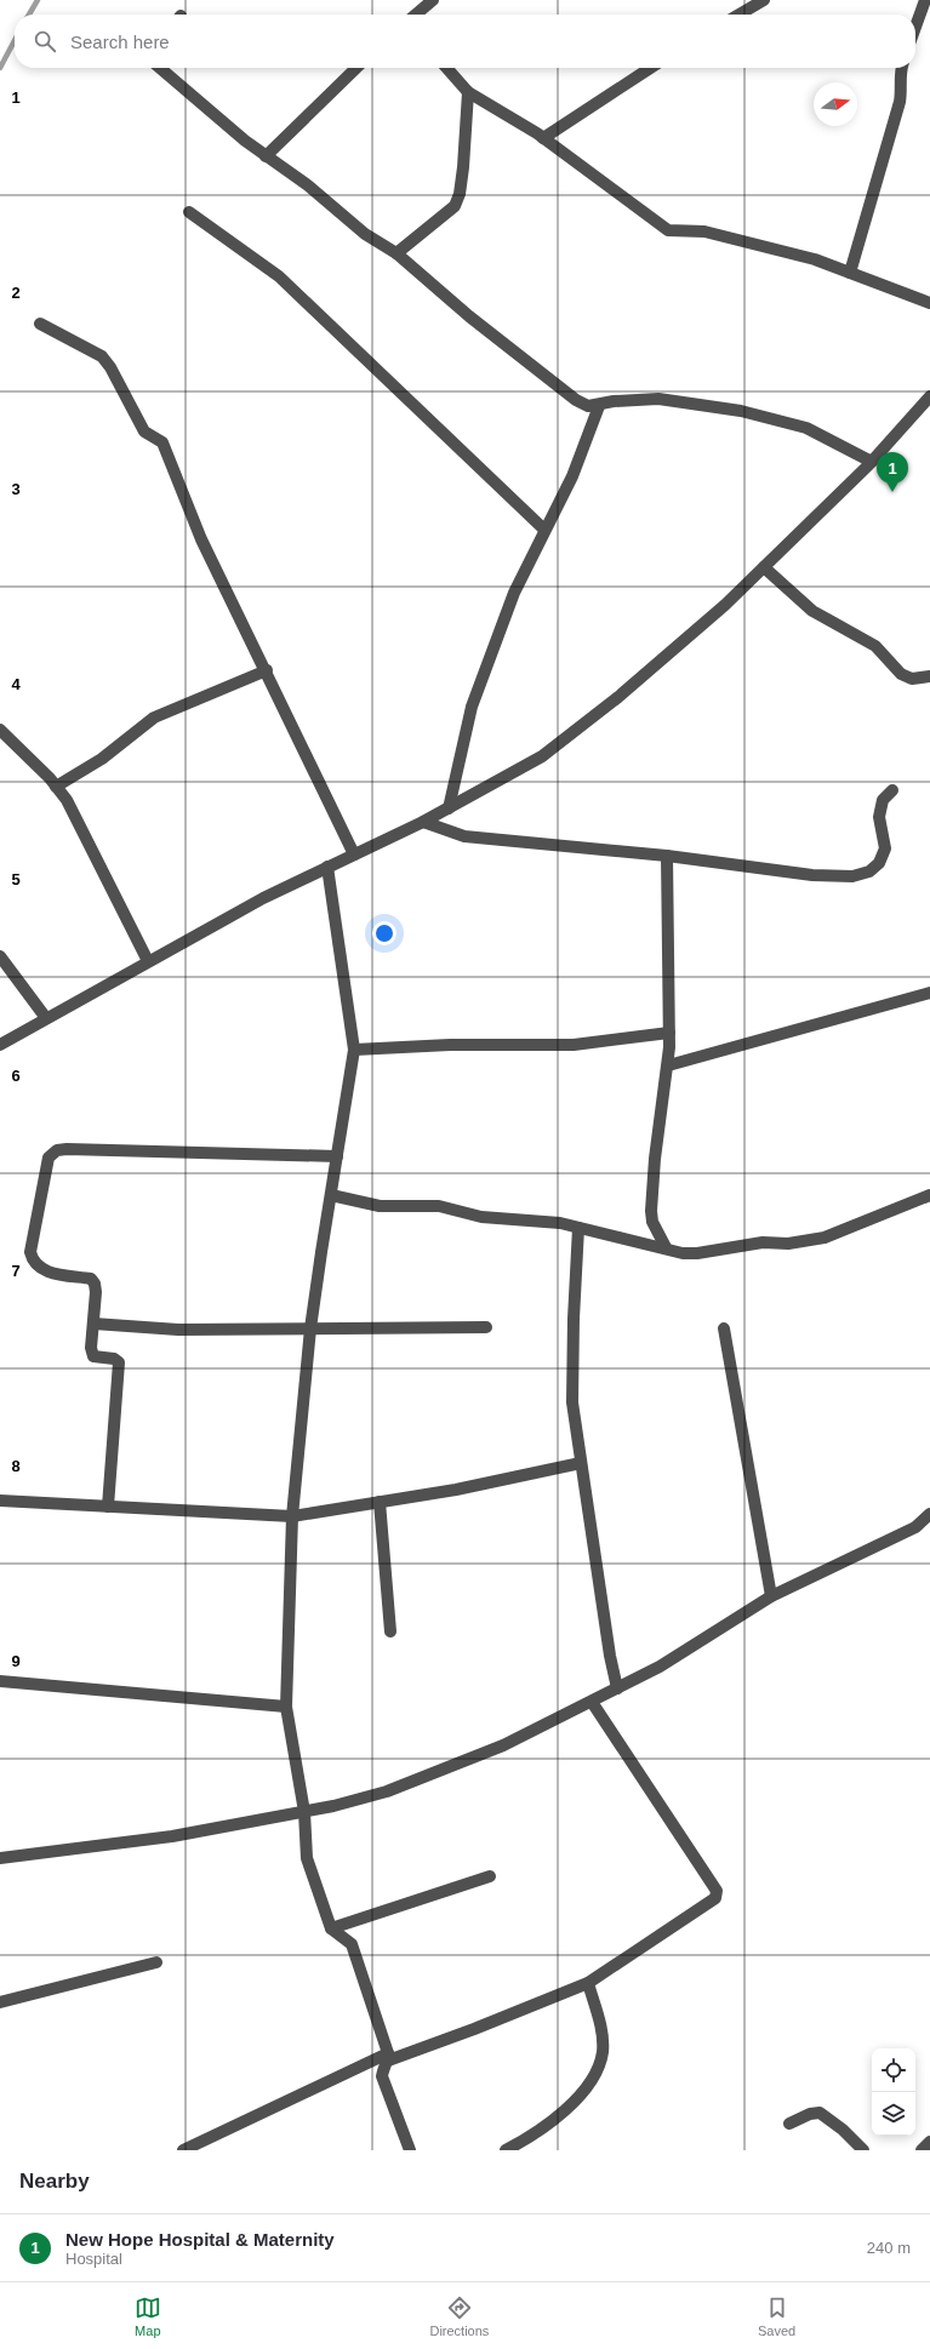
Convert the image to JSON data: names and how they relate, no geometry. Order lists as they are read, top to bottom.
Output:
{
  "north": "right",
  "page": {
    "search": "Search here",
    "pins": "1",
    "heading": "Nearby",
    "list": [
      {
        "mark": "1",
        "name": "New Hope Hospital & Maternity",
        "note": "Hospital",
        "value": "240 m"
      }
    ],
    "nav": ["Map", "Directions", "Saved"]
  },
  "grid": {
    "rows": [
      "1",
      "2",
      "3",
      "4",
      "5",
      "6",
      "7",
      "8",
      "9"
    ]
  }
}
